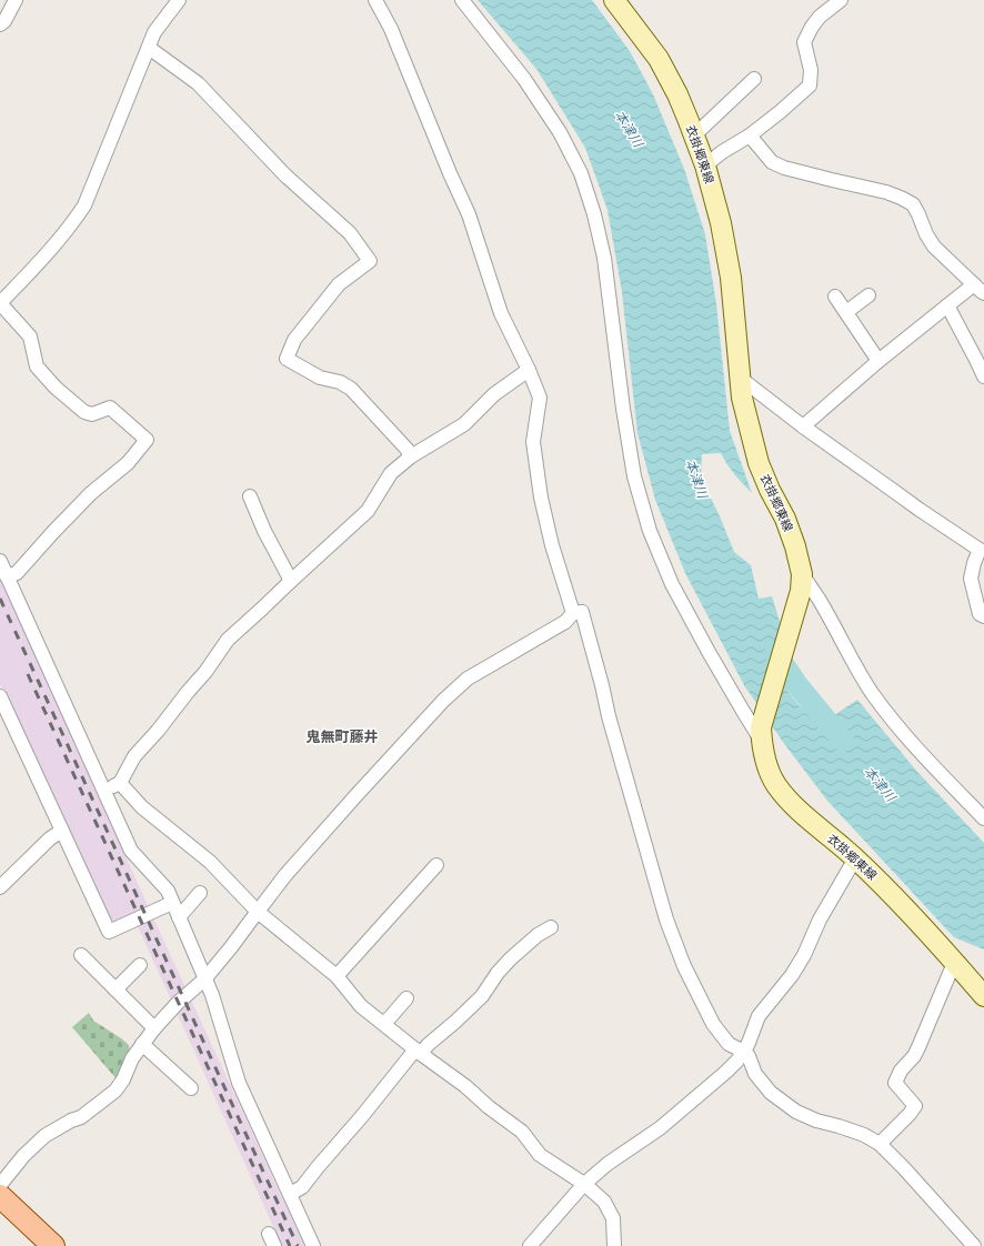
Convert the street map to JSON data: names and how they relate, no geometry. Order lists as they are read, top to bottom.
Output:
{
  "streets": {
    "main road": ["衣掛郷東線"]
  },
  "districts": ["鬼無町藤井"],
  "water": ["本津川"]
}
